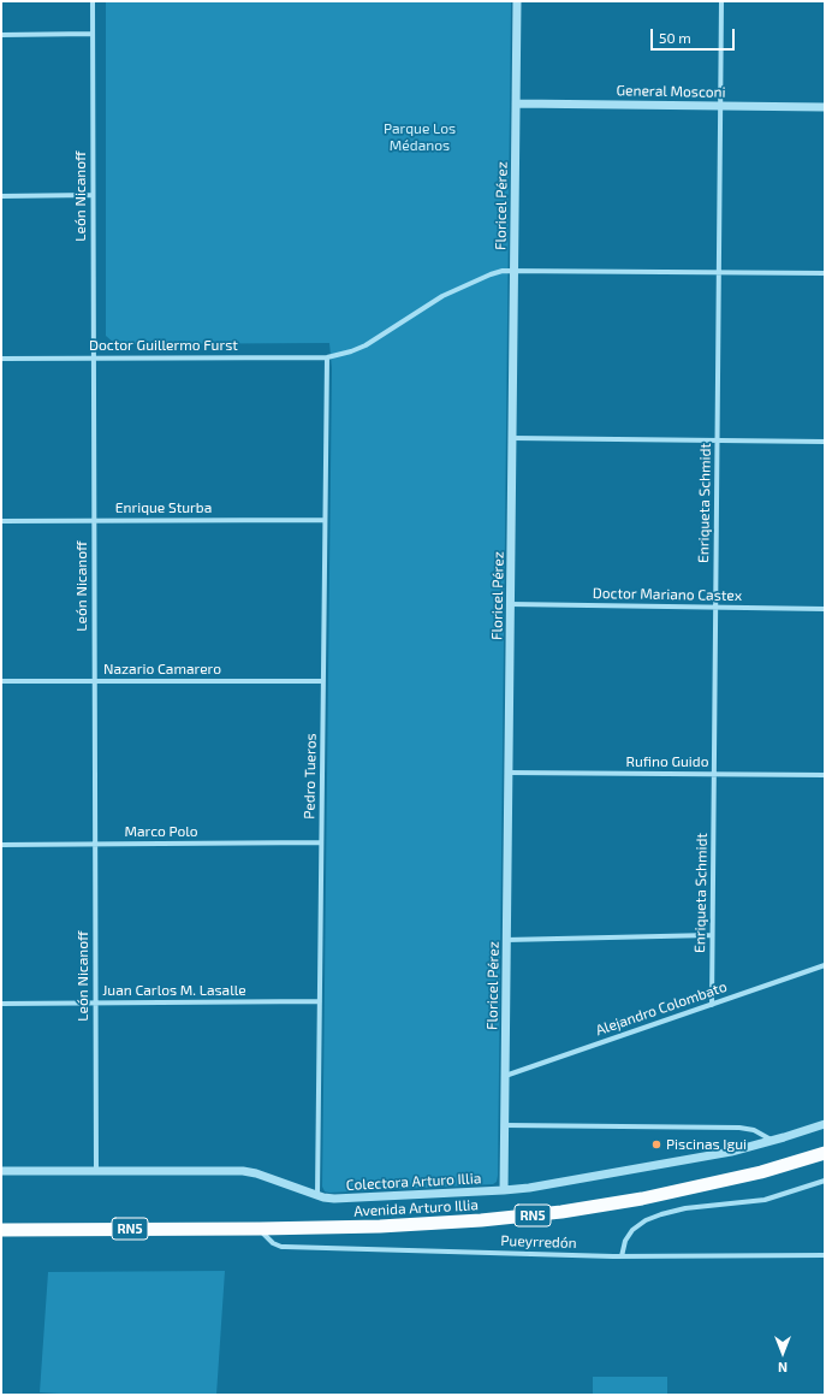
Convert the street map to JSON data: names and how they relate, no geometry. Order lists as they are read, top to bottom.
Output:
{
  "streets": {
    "highway": ["Avenida Arturo Illia", "RN5"],
    "street": [
      "General Mosconi",
      "León Nicanoff",
      "Floricel Pérez",
      "Doctor Guillermo Furst",
      "Enriqueta Schmidt",
      "Enrique Sturba",
      "Doctor Mariano Castex",
      "Nazario Camarero",
      "Rufino Guido",
      "Pedro Tueros",
      "Marco Polo",
      "Juan Carlos M. Lasalle",
      "Alejandro Colombato",
      "Colectora Arturo Illia",
      "Pueyrredón"
    ]
  },
  "crossings": [
    ["General Mosconi", "Floricel Pérez"],
    ["General Mosconi", "Enriqueta Schmidt"],
    ["León Nicanoff", "Doctor Guillermo Furst"],
    ["León Nicanoff", "Enrique Sturba"],
    ["León Nicanoff", "Nazario Camarero"],
    ["León Nicanoff", "Marco Polo"],
    ["León Nicanoff", "Juan Carlos M. Lasalle"],
    ["León Nicanoff", "Colectora Arturo Illia"],
    ["Floricel Pérez", "Doctor Guillermo Furst"],
    ["Floricel Pérez", "Doctor Mariano Castex"],
    ["Floricel Pérez", "Rufino Guido"],
    ["Floricel Pérez", "Alejandro Colombato"],
    ["Floricel Pérez", "Colectora Arturo Illia"],
    ["Doctor Guillermo Furst", "Enriqueta Schmidt"],
    ["Doctor Guillermo Furst", "Pedro Tueros"],
    ["Enriqueta Schmidt", "Doctor Mariano Castex"],
    ["Enriqueta Schmidt", "Rufino Guido"],
    ["Enriqueta Schmidt", "Alejandro Colombato"],
    ["Enrique Sturba", "Pedro Tueros"],
    ["Nazario Camarero", "Pedro Tueros"],
    ["Pedro Tueros", "Marco Polo"],
    ["Pedro Tueros", "Juan Carlos M. Lasalle"],
    ["Pedro Tueros", "Colectora Arturo Illia"],
    ["Avenida Arturo Illia", "Pueyrredón"]
  ],
  "parks": ["Parque Los Médanos"],
  "places": ["Piscinas Igui"],
  "scale_bar": "50 m",
  "north": "bottom"
}
